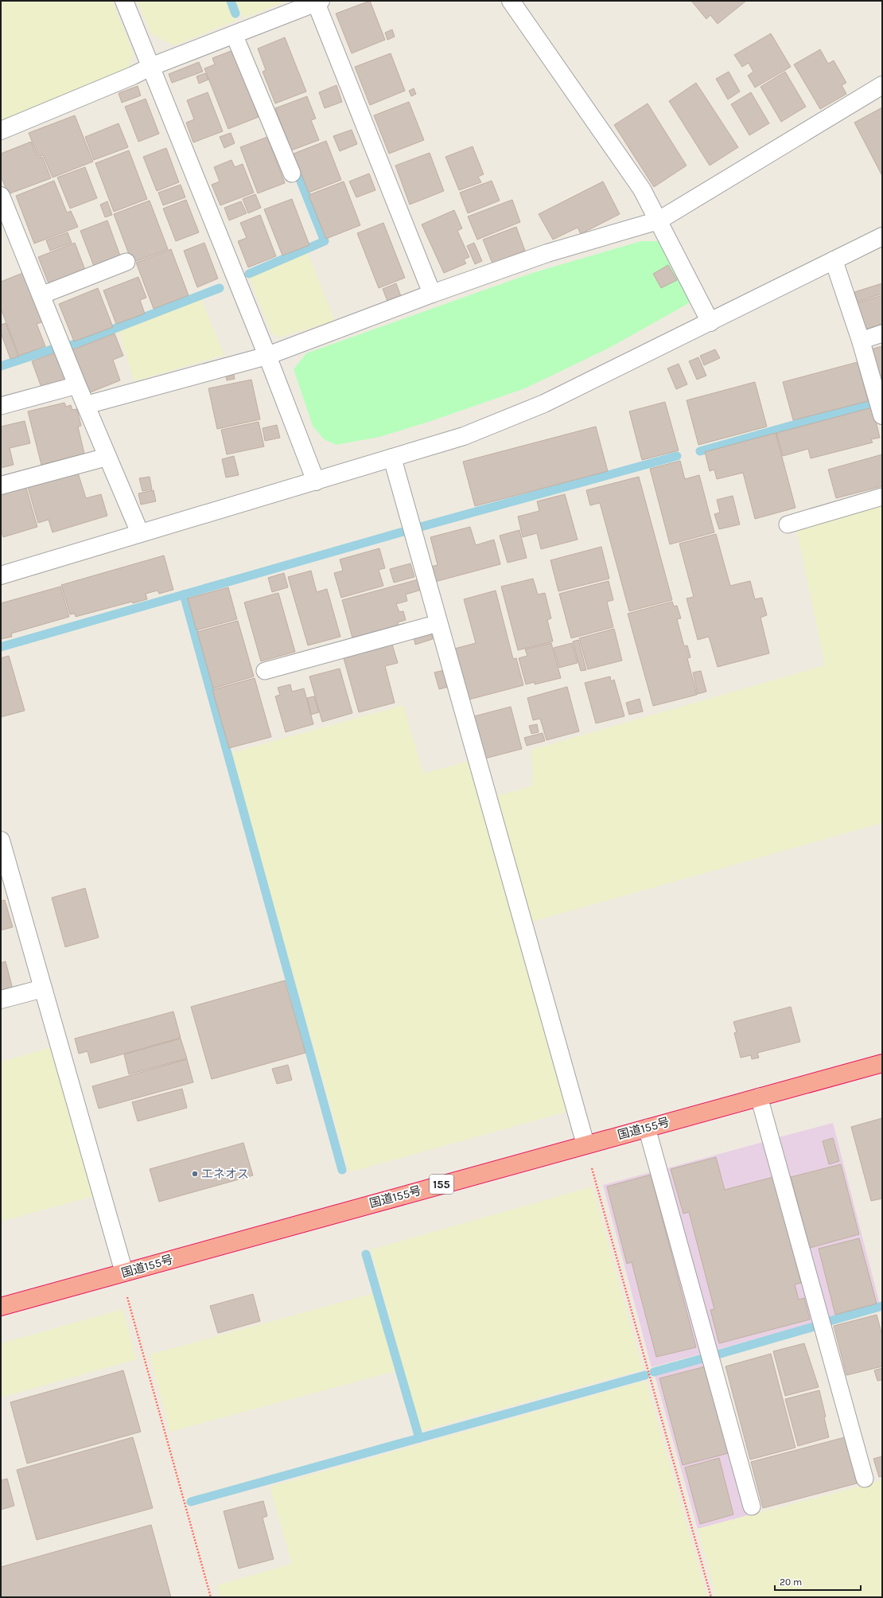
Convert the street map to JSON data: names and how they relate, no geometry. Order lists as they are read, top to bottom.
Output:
{
  "streets": {
    "highway": ["国道155号", "155"]
  },
  "places": ["エネオス"],
  "scale_bar": "20 m"
}
